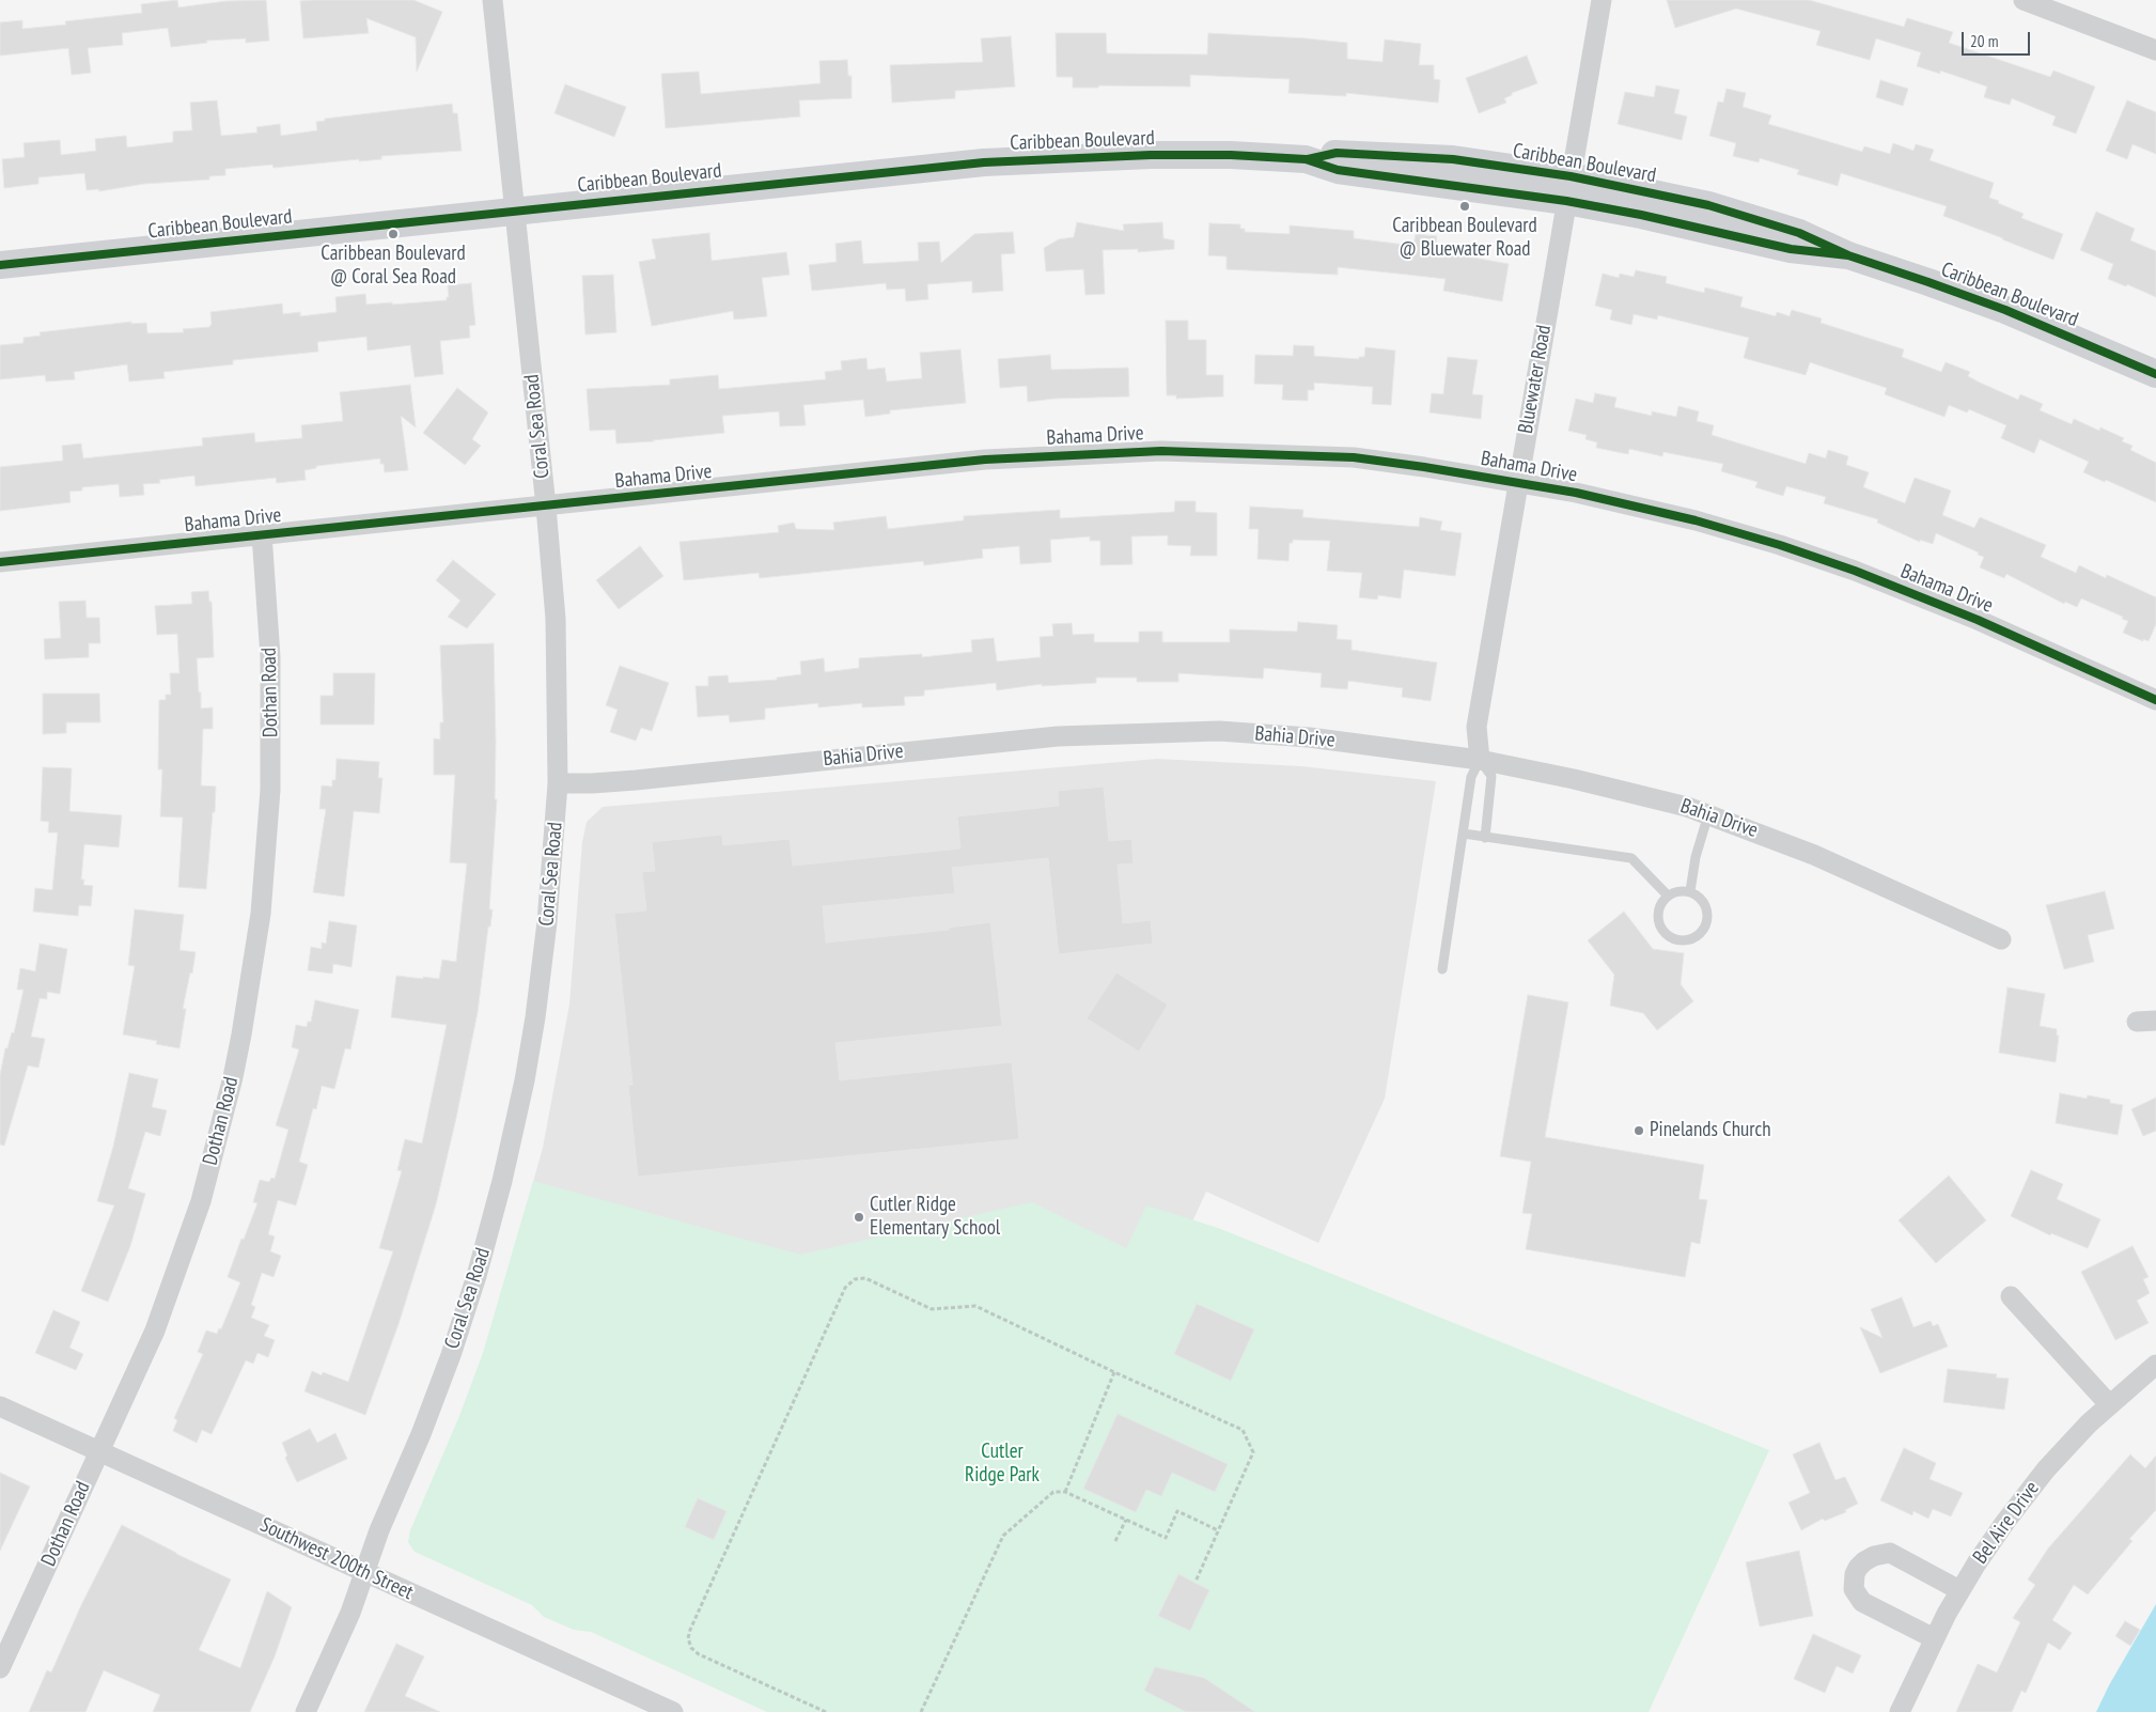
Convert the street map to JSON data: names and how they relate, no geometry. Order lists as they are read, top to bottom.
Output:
{
  "streets": {
    "street": [
      "Caribbean Boulevard",
      "Bluewater Road",
      "Coral Sea Road",
      "Bahama Drive",
      "Dothan Road",
      "Bahia Drive",
      "Bel Aire Drive",
      "Southwest 200th Street"
    ]
  },
  "crossings": [
    ["Caribbean Boulevard", "Bluewater Road"],
    ["Caribbean Boulevard", "Coral Sea Road"],
    ["Bluewater Road", "Bahama Drive"],
    ["Bluewater Road", "Bahia Drive"],
    ["Coral Sea Road", "Bahama Drive"],
    ["Coral Sea Road", "Bahia Drive"],
    ["Coral Sea Road", "Southwest 200th Street"],
    ["Bahama Drive", "Dothan Road"],
    ["Dothan Road", "Southwest 200th Street"]
  ],
  "parks": ["Cutler Ridge Park"],
  "places": [
    "Caribbean Boulevard @ Bluewater Road",
    "Caribbean Boulevard @ Coral Sea Road",
    "Pinelands Church",
    "Cutler Ridge Elementary School"
  ],
  "scale_bar": "20 m"
}
